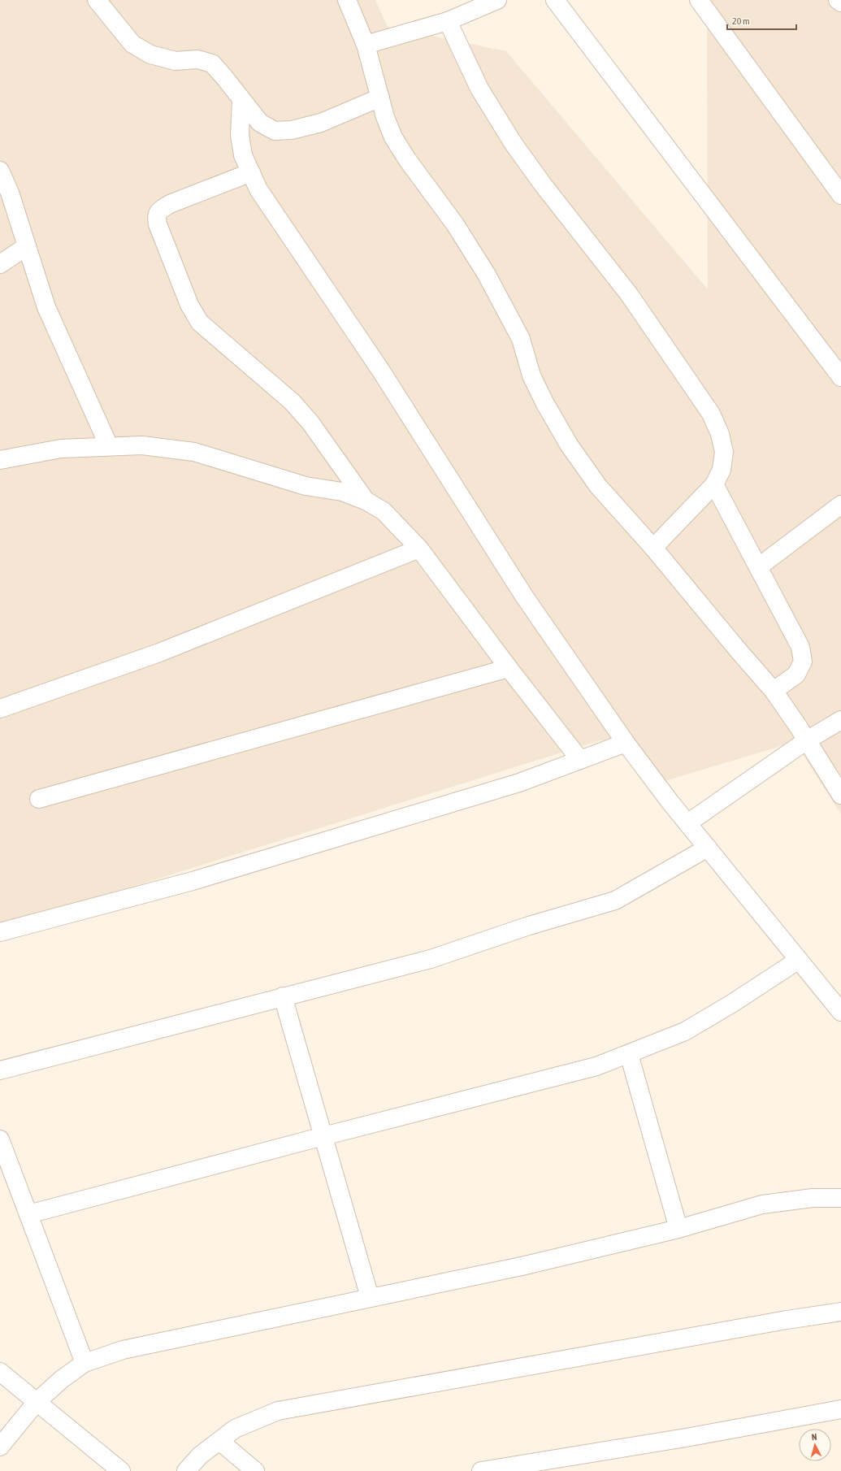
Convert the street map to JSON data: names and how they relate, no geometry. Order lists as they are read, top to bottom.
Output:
{
  "scale_bar": "20 m",
  "north": "top"
}
